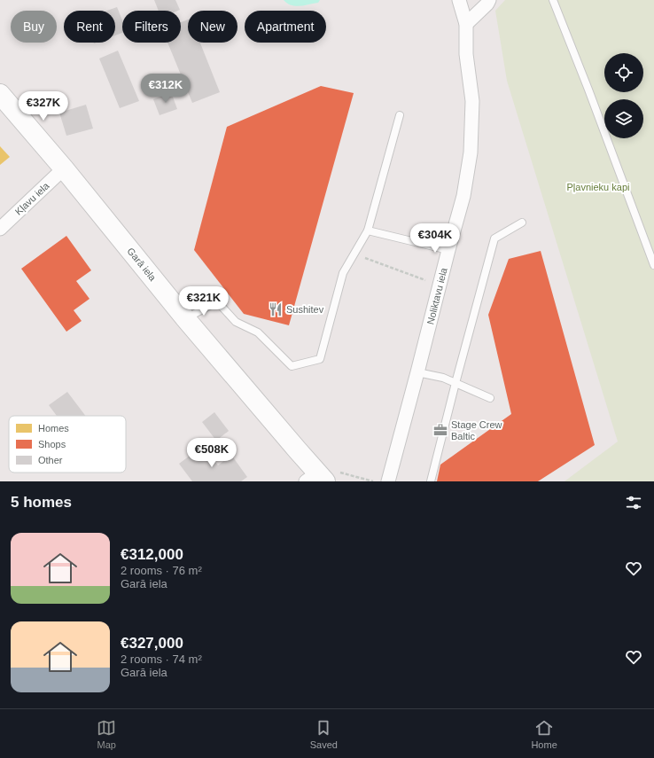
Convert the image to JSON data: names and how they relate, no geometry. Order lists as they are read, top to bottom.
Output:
{
  "streets": {
    "street": ["Kļavu iela", "Garā iela", "Noliktavu iela"]
  },
  "crossings": [
    ["Kļavu iela", "Garā iela"]
  ],
  "parks": ["Pļavnieku kapi"],
  "places": {
    "restaurant": ["Sushitev"],
    "office": ["Stage Crew Baltic"]
  },
  "legend": ["Homes", "Shops", "Other"],
  "page": {
    "chip": [
      "Buy",
      "Rent",
      "Filters",
      "New",
      "Apartment"
    ],
    "price": [
      "€312K",
      "€327K",
      "€304K",
      "€321K",
      "€508K"
    ],
    "heading": "5 homes",
    "list": [
      {
        "name": "€312,000",
        "note": "2 rooms · 76 m² · Garā iela"
      },
      {
        "name": "€327,000",
        "note": "2 rooms · 74 m² · Garā iela"
      }
    ],
    "tabs": ["Map", "Saved", "Home"]
  }
}
